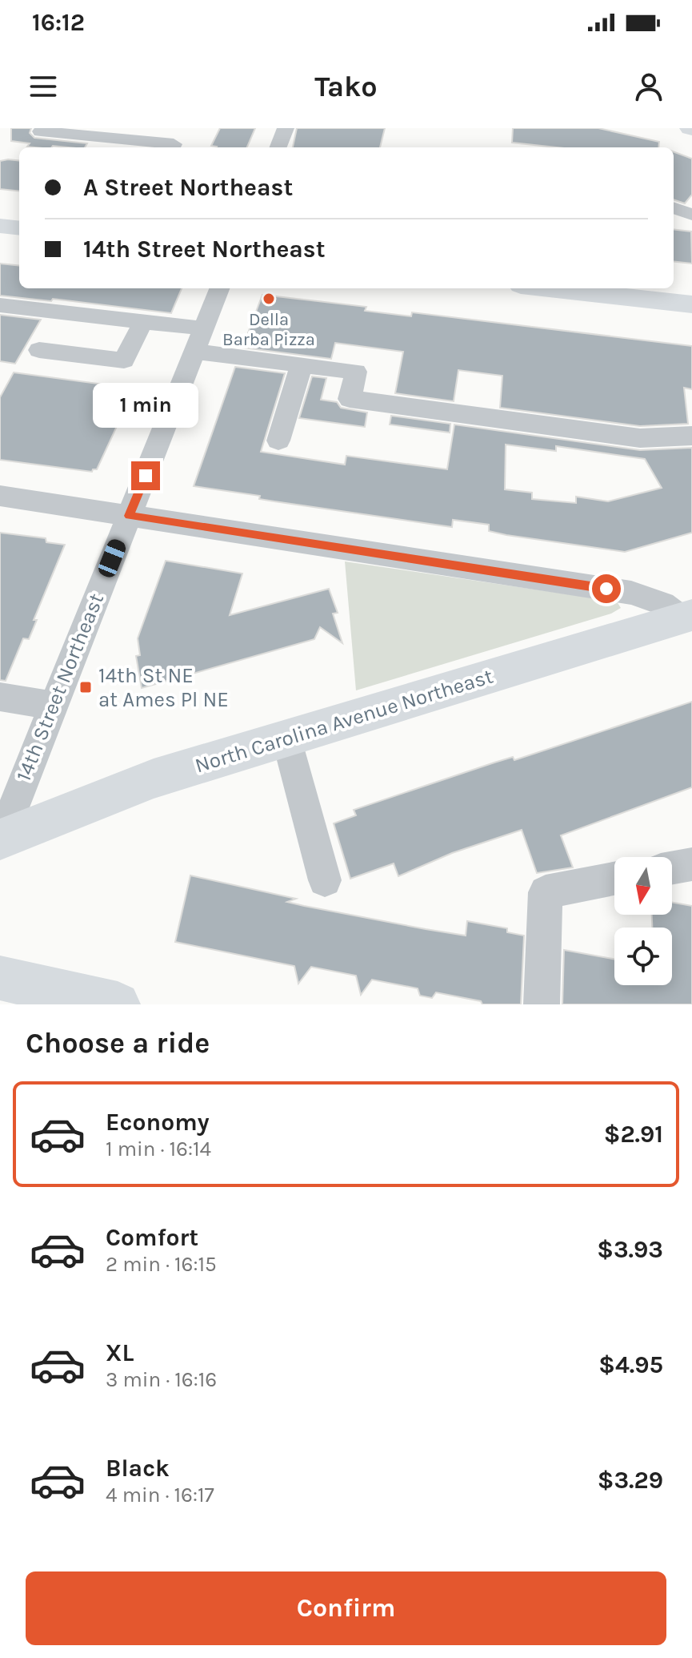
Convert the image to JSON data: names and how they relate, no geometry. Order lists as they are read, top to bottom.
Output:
{
  "streets": {
    "main road": ["North Carolina Avenue Northeast"],
    "street": ["14th Street Northeast"]
  },
  "crossings": [
    ["14th Street Northeast", "North Carolina Avenue Northeast"]
  ],
  "places": {
    "other": ["Della Barba Pizza"],
    "transit": ["14th St NE at Ames Pl NE"]
  },
  "north": "bottom",
  "page": {
    "status": "16:12",
    "header": "Tako",
    "banner": ["A Street Northeast", "14th Street Northeast"],
    "bubble": "1 min",
    "heading": "Choose a ride",
    "list": [
      {
        "name": "Economy",
        "note": "1 min · 16:14",
        "value": "$2.91"
      },
      {
        "name": "Comfort",
        "note": "2 min · 16:15",
        "value": "$3.93"
      },
      {
        "name": "XL",
        "note": "3 min · 16:16",
        "value": "$4.95"
      },
      {
        "name": "Black",
        "note": "4 min · 16:17",
        "value": "$3.29"
      }
    ],
    "buttons": "Confirm"
  }
}
